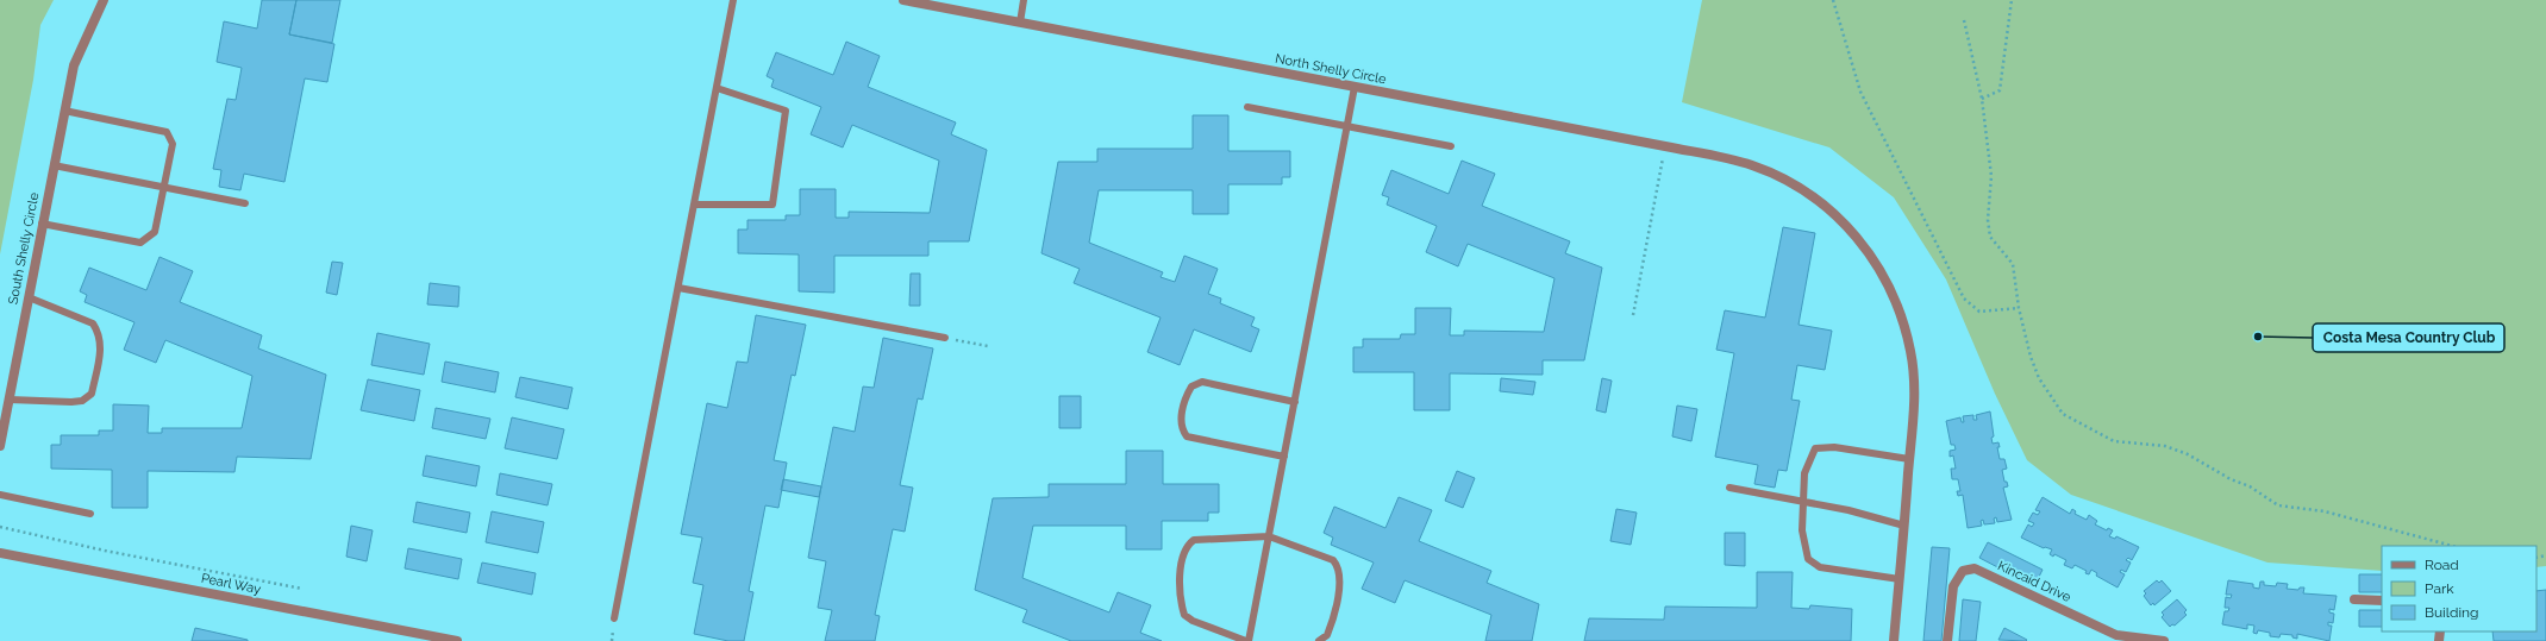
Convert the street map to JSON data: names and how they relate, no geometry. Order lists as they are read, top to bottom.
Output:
{
  "streets": {
    "street": [
      "North Shelly Circle",
      "South Shelly Circle",
      "Kincaid Drive",
      "Pearl Way"
    ]
  },
  "places": ["Costa Mesa Country Club"],
  "legend": ["Road", "Park", "Building"]
}
